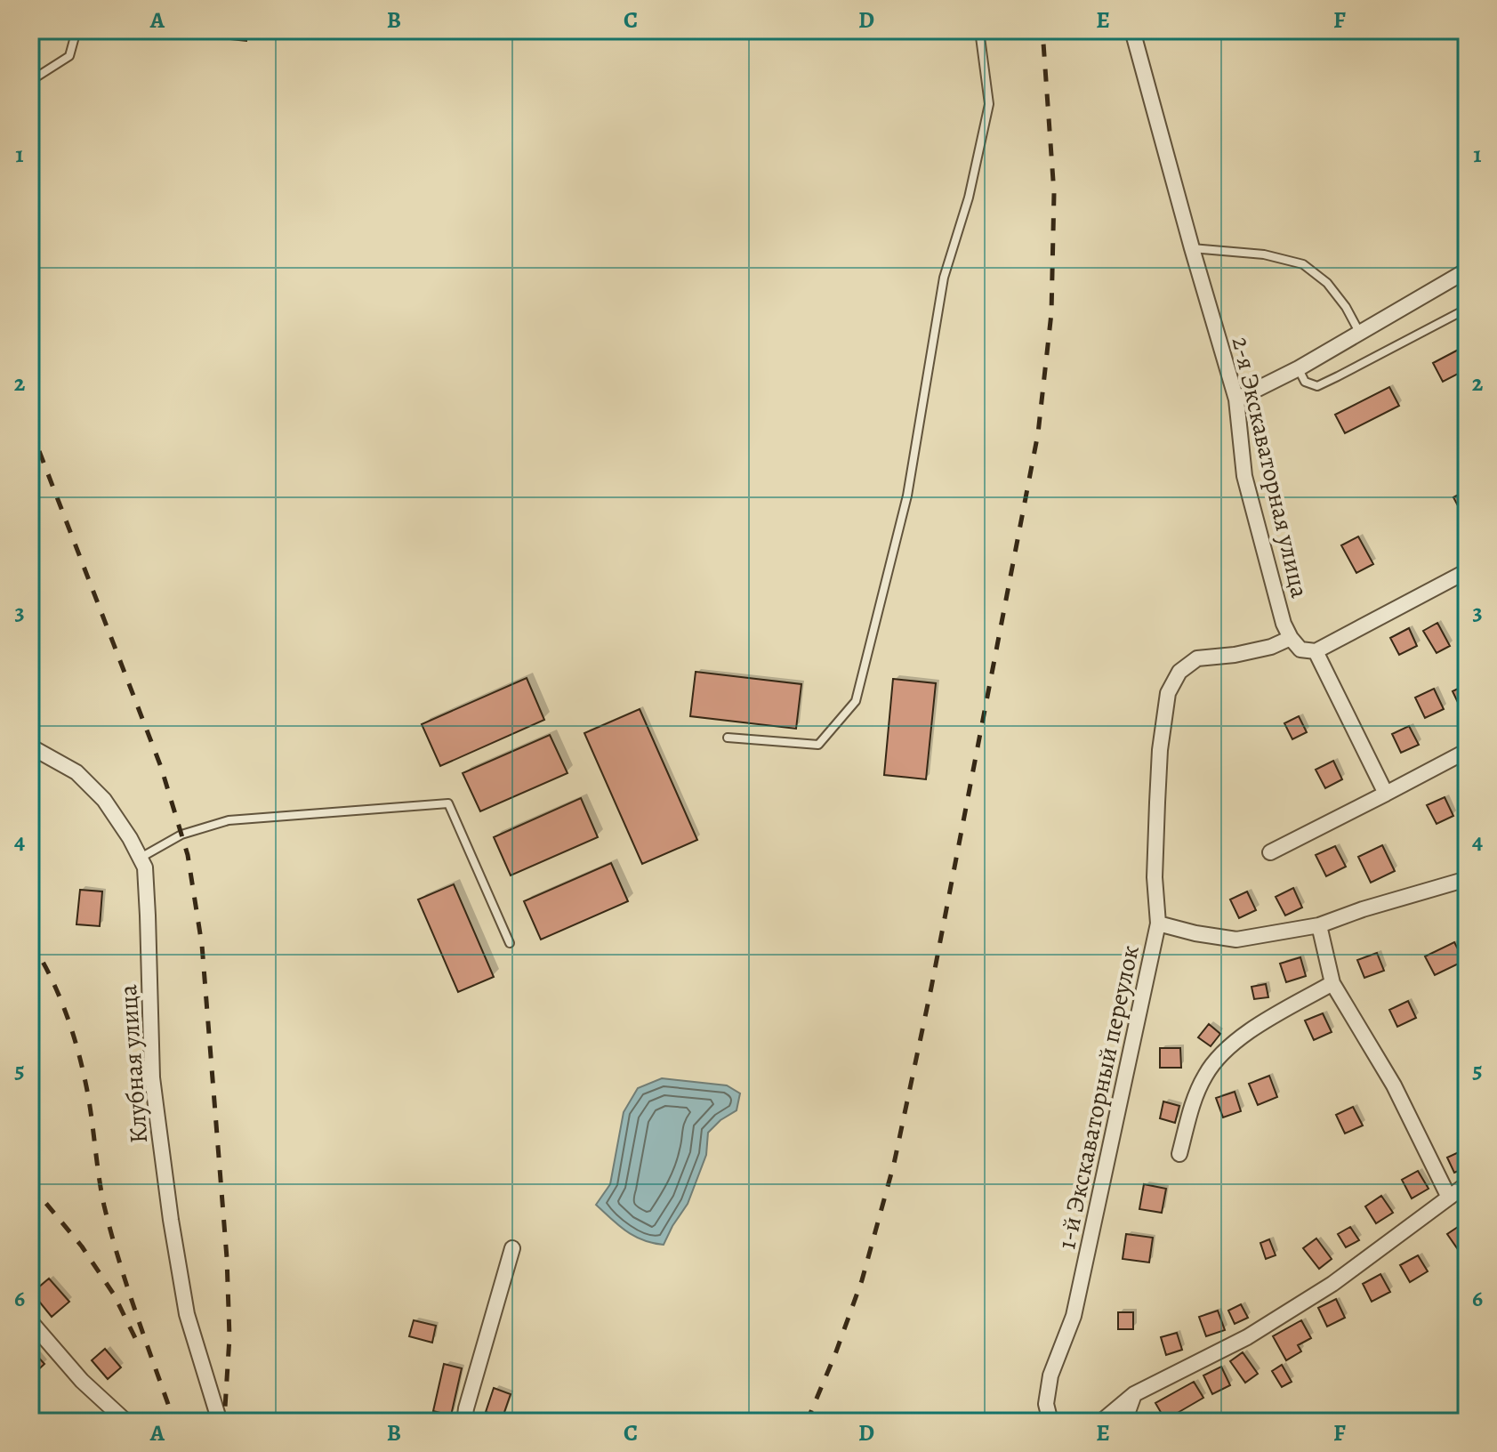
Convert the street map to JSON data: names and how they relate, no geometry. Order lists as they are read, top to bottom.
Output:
{
  "streets": {
    "street": ["2-я Экскаваторная улица", "Клубная улица", "1-й Экскаваторный переулок"]
  },
  "grid": {
    "columns": [
      "A",
      "B",
      "C",
      "D",
      "E",
      "F"
    ],
    "rows": [
      "1",
      "2",
      "3",
      "4",
      "5",
      "6"
    ]
  }
}
